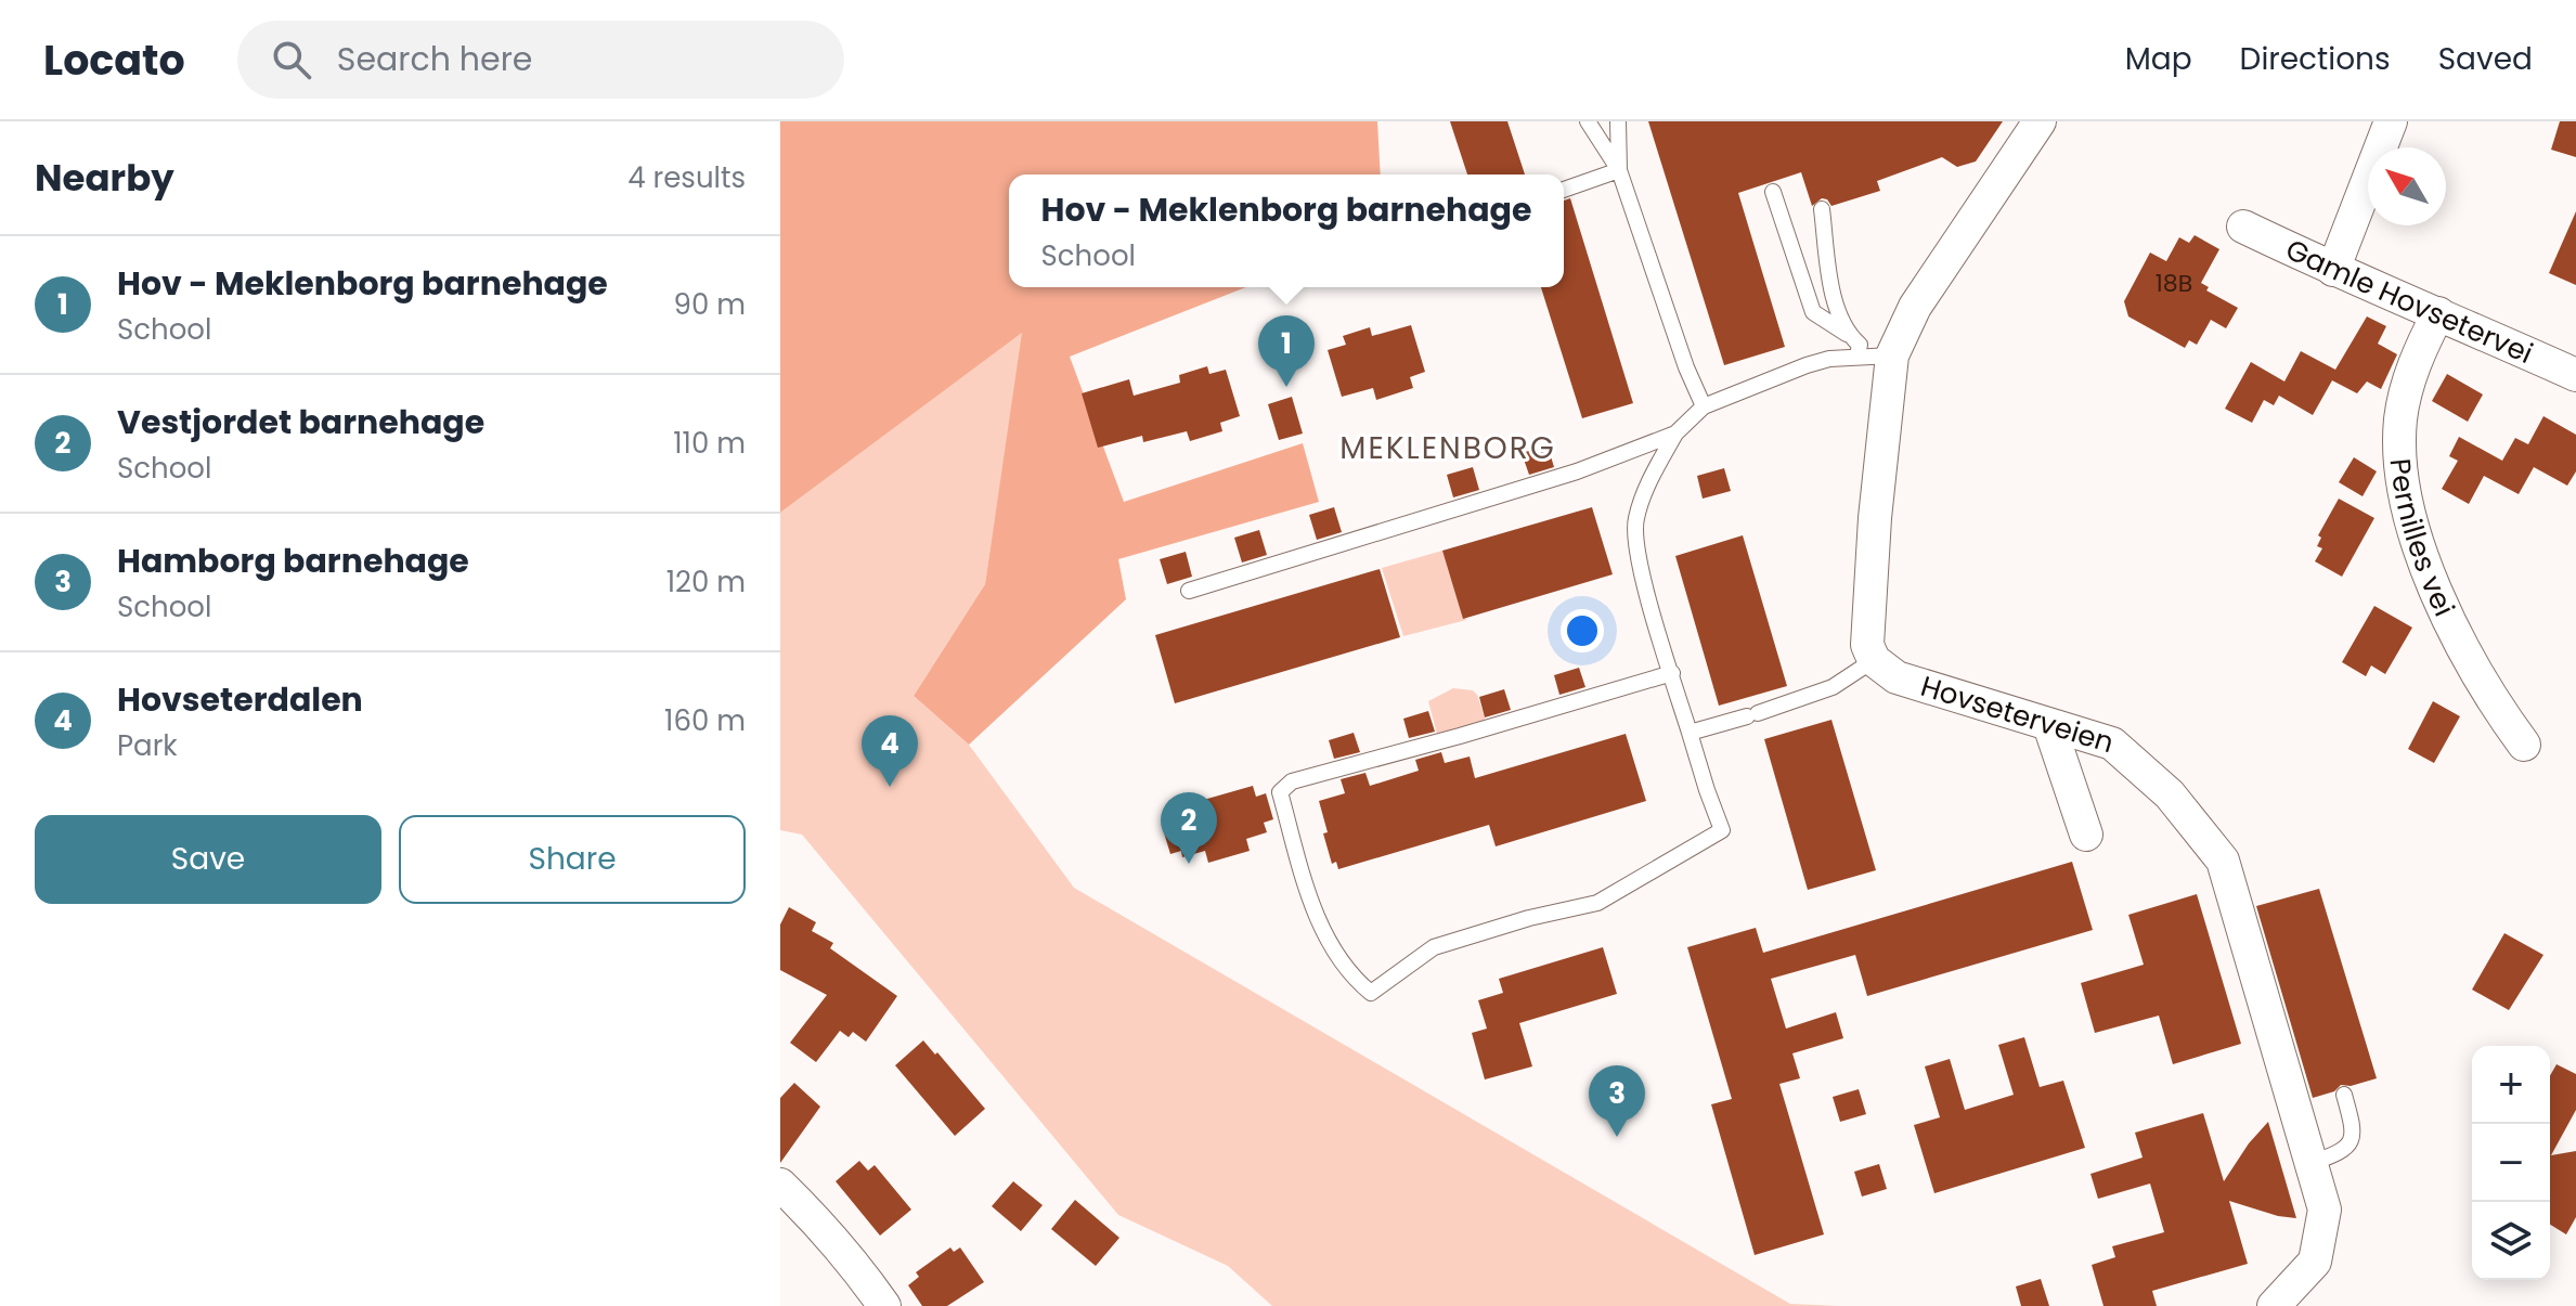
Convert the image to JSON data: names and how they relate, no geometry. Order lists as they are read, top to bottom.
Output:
{
  "streets": {
    "street": ["Gamle Hovsetervei", "Pernilles vei", "Hovseterveien"]
  },
  "crossings": [
    ["Gamle Hovsetervei", "Pernilles vei"]
  ],
  "districts": ["MEKLENBORG"],
  "house_numbers": ["18B"],
  "north": "top left",
  "page": {
    "header": "Locato",
    "search": "Search here",
    "nav": ["Map", "Directions", "Saved"],
    "heading": ["Nearby", "4 results"],
    "popup": ["Hov - Meklenborg barnehage", "School"],
    "list": [
      {
        "mark": "1",
        "name": "Hov - Meklenborg barnehage",
        "note": "School",
        "value": "90 m"
      },
      {
        "mark": "2",
        "name": "Vestjordet barnehage",
        "note": "School",
        "value": "110 m"
      },
      {
        "mark": "3",
        "name": "Hamborg barnehage",
        "note": "School",
        "value": "120 m"
      },
      {
        "mark": "4",
        "name": "Hovseterdalen",
        "note": "Park",
        "value": "160 m"
      }
    ],
    "pins": [
      "1",
      "4",
      "2",
      "3"
    ],
    "buttons": ["Save", "Share"],
    "map_buttons": ["+", "−"]
  }
}
